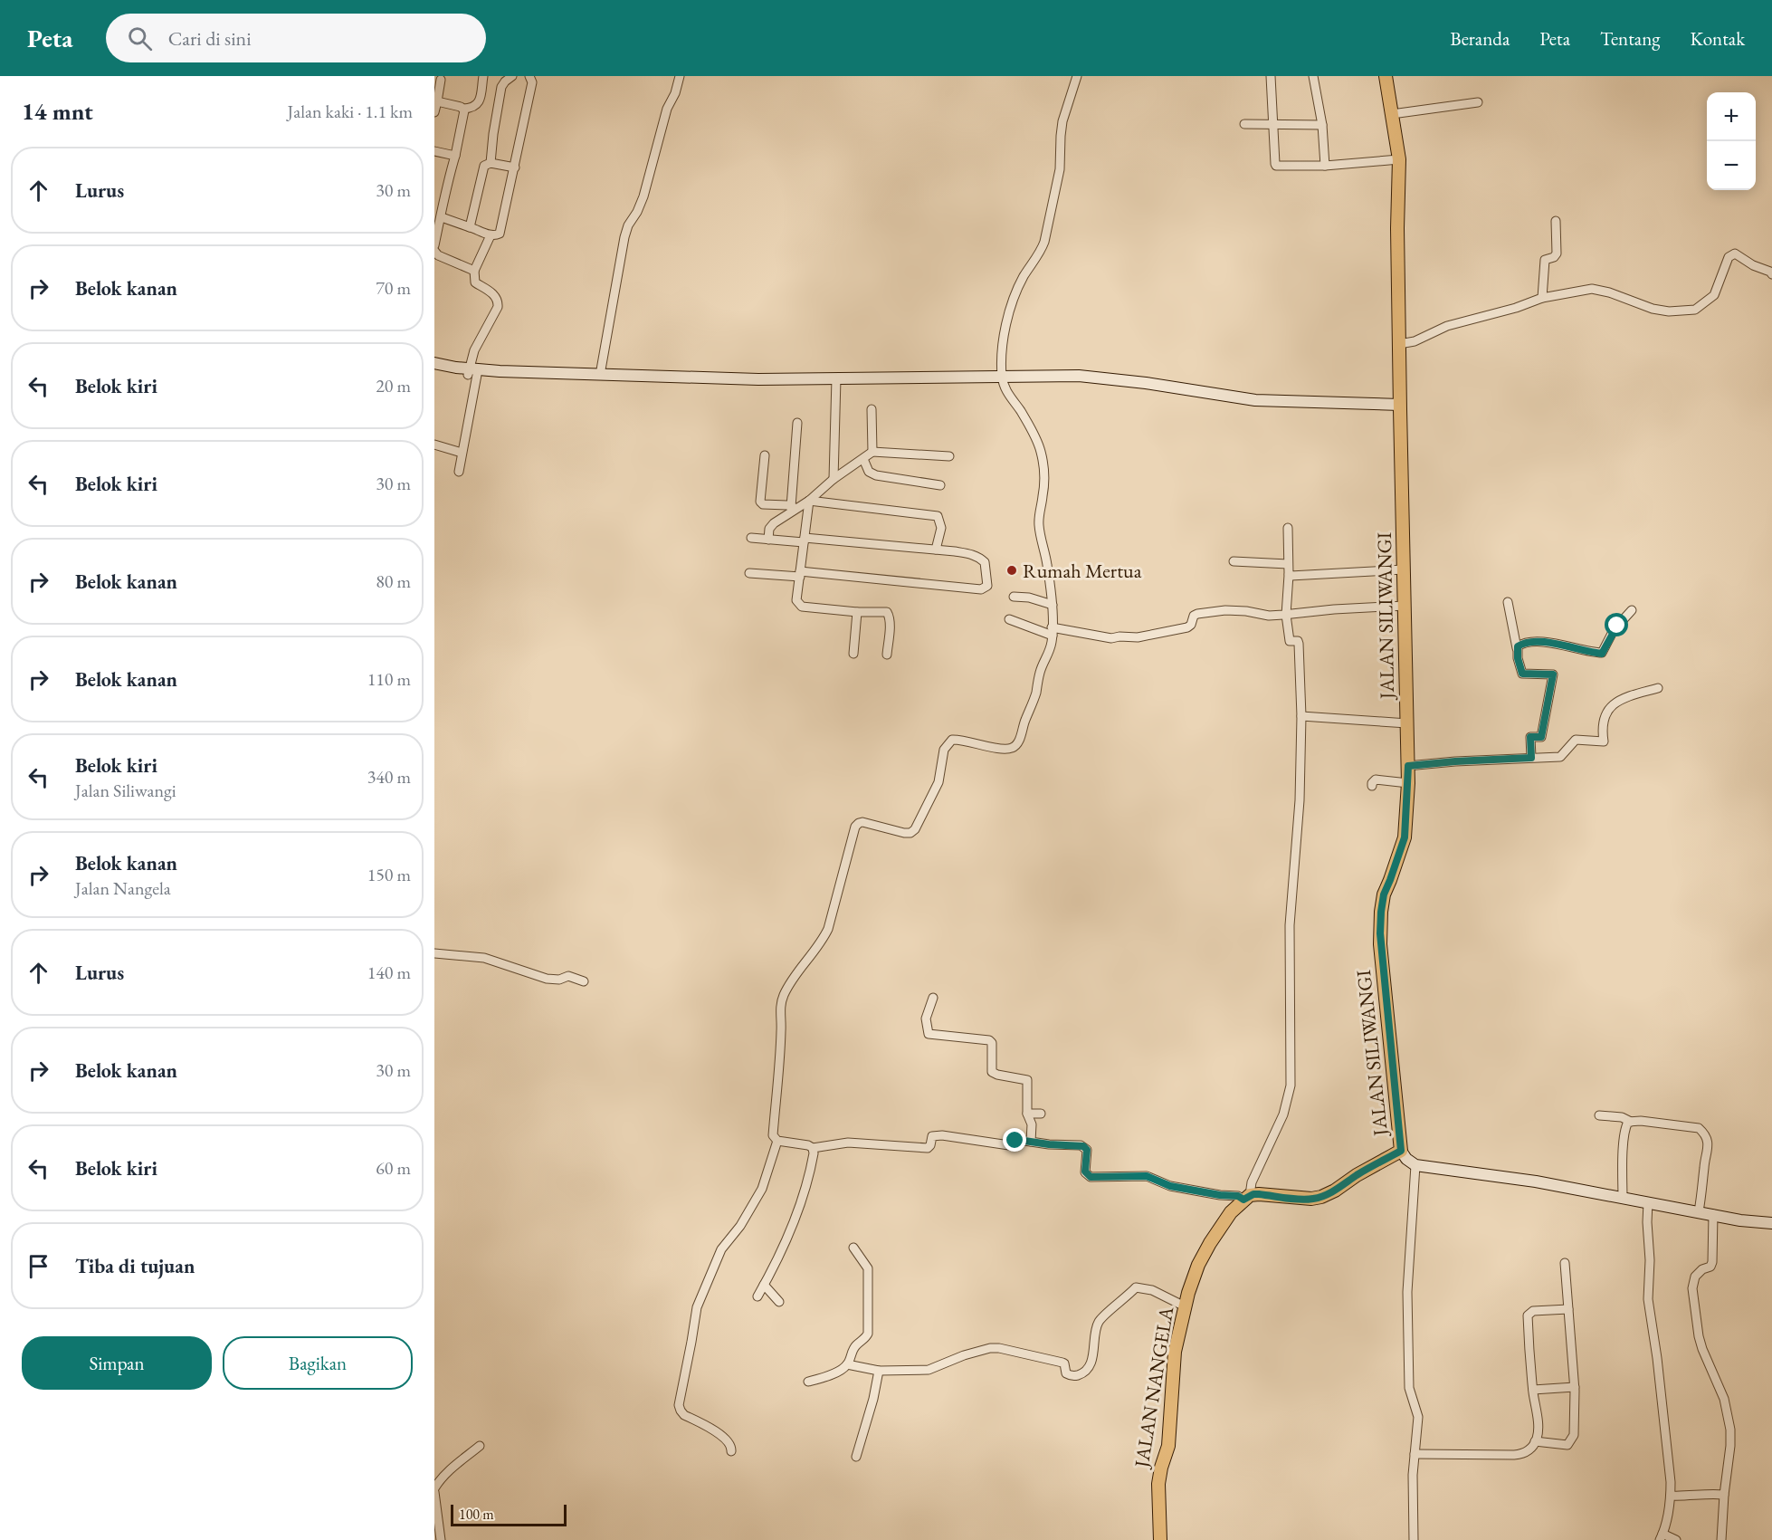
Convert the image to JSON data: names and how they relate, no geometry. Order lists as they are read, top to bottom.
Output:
{
  "streets": {
    "main road": ["JALAN SILIWANGI", "JALAN NANGELA"]
  },
  "places": ["Rumah Mertua"],
  "scale_bar": "100 m",
  "page": {
    "header": "Peta",
    "search": "Cari di sini",
    "nav": [
      "Beranda",
      "Peta",
      "Tentang",
      "Kontak"
    ],
    "heading": ["14 mnt", "Jalan kaki · 1.1 km"],
    "map_buttons": ["+", "−"],
    "list": [
      ["Lurus", "30 m"],
      ["Belok kanan", "70 m"],
      ["Belok kiri", "20 m"],
      ["Belok kiri", "30 m"],
      ["Belok kanan", "80 m"],
      ["Belok kanan", "110 m"],
      ["Belok kiri", "Jalan Siliwangi", "340 m"],
      ["Belok kanan", "Jalan Nangela", "150 m"],
      ["Lurus", "140 m"],
      ["Belok kanan", "30 m"],
      ["Belok kiri", "60 m"],
      "Tiba di tujuan"
    ],
    "buttons": ["Simpan", "Bagikan"],
    "scale": "100 m"
  }
}
